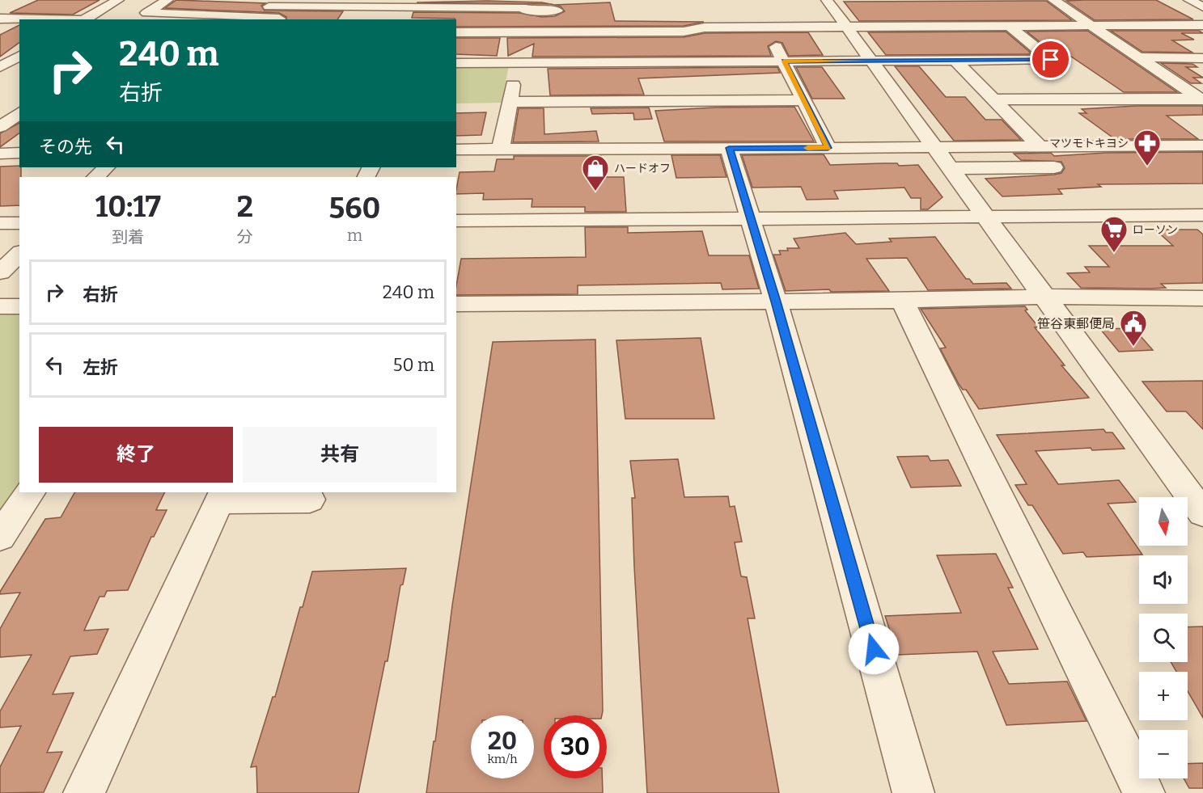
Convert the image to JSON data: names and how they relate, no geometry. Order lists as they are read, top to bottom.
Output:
{
  "places": {
    "pharmacy": ["マツモトキヨシ"],
    "shop": ["ハードオフ"],
    "supermarket": ["ローソン"],
    "public building": ["笹谷東郵便局"]
  },
  "north": "bottom",
  "page": {
    "turn": ["240 m", "右折"],
    "then": "その先",
    "eta": [
      "10:17",
      "到着",
      "2",
      "分",
      "560",
      "m"
    ],
    "list": [
      {
        "name": "右折",
        "value": "240 m"
      },
      {
        "name": "左折",
        "value": "50 m"
      }
    ],
    "buttons": ["終了", "共有"],
    "map_buttons": ["+", "−"],
    "speed": "20 km/h",
    "limit": "30"
  }
}
